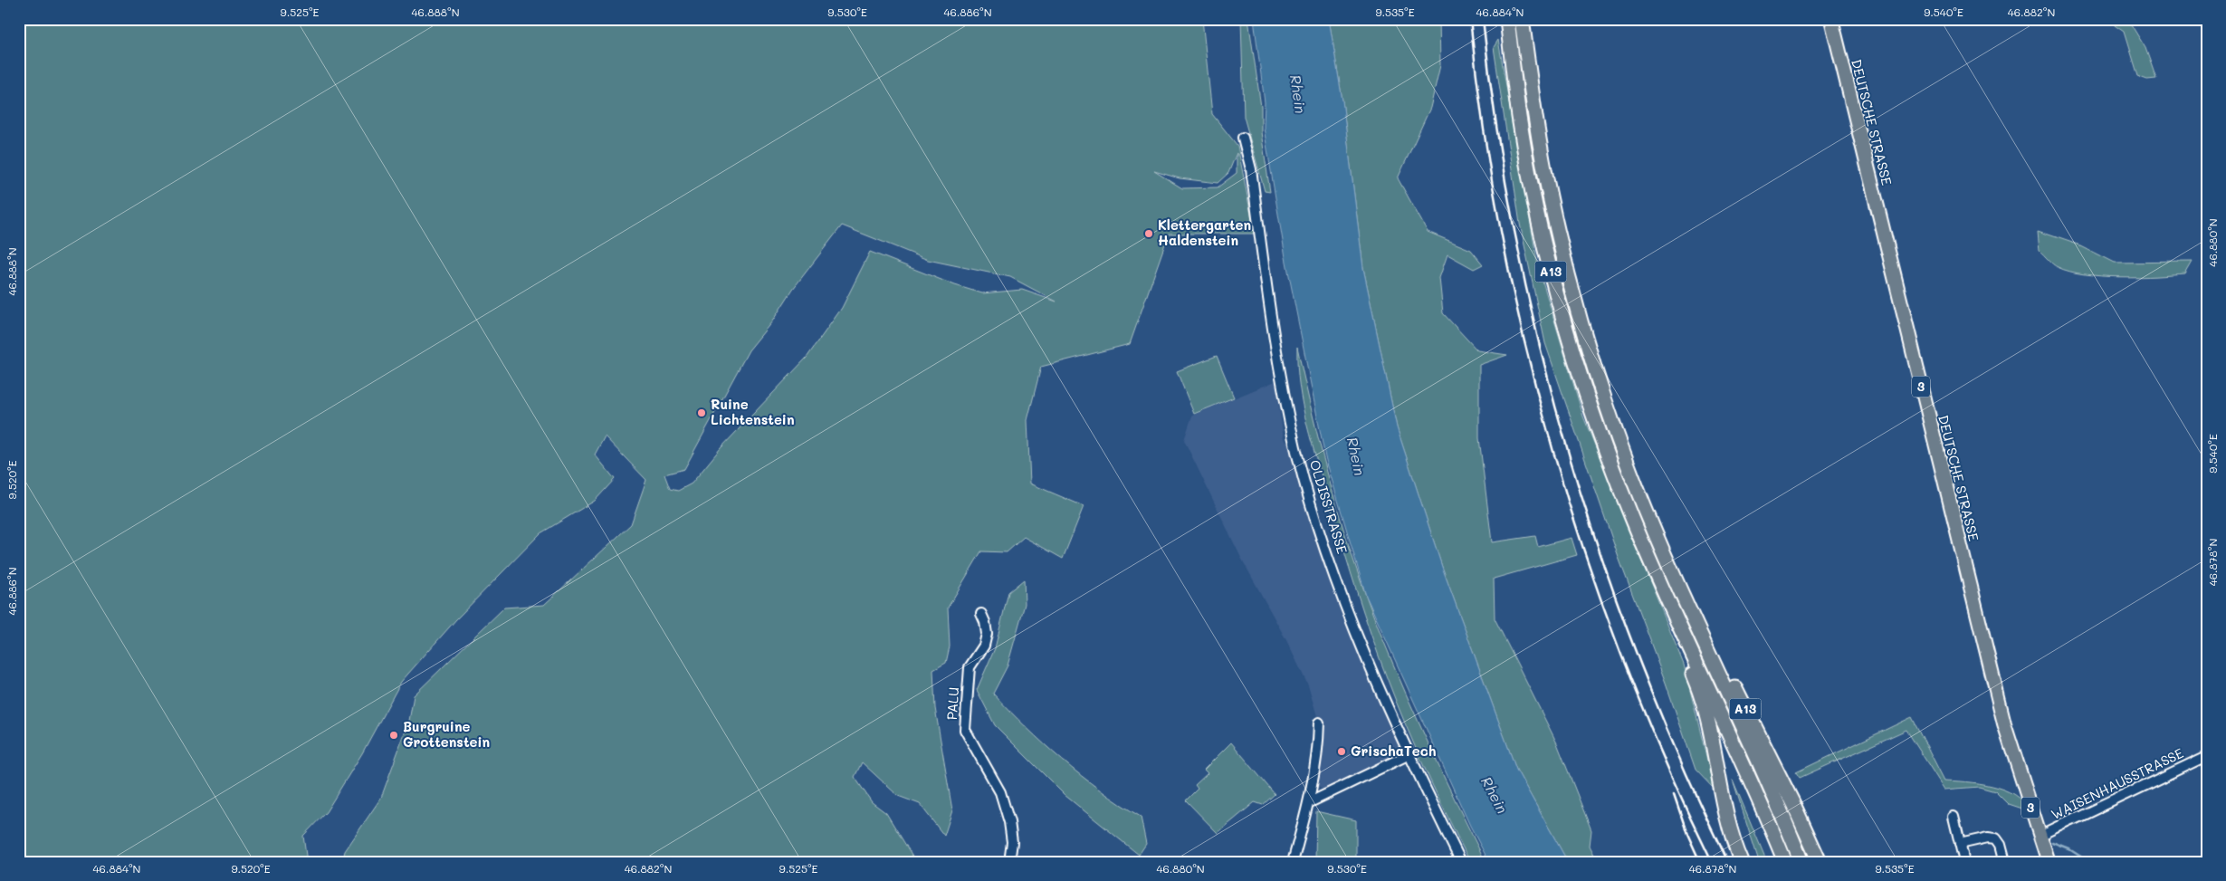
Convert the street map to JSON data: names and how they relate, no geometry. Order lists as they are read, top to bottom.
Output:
{
  "streets": {
    "highway": ["A13"],
    "main road": ["DEUTSCHE STRASSE", "3"],
    "street": ["OLDISSTRASSE", "PALU", "WAISENHAUSSTRASSE"]
  },
  "crossings": [
    ["DEUTSCHE STRASSE", "WAISENHAUSSTRASSE"]
  ],
  "water": ["Rhein"],
  "places": [
    "Klettergarten Haldenstein",
    "Ruine Lichtenstein",
    "Burgruine Grottenstein",
    "GrischaTech"
  ],
  "coordinates": [
    "9.525°E",
    "46.888°N",
    "9.530°E",
    "46.886°N",
    "9.535°E",
    "46.884°N",
    "9.540°E",
    "46.882°N",
    "46.880°N",
    "9.520°E",
    "46.878°N"
  ]
}
